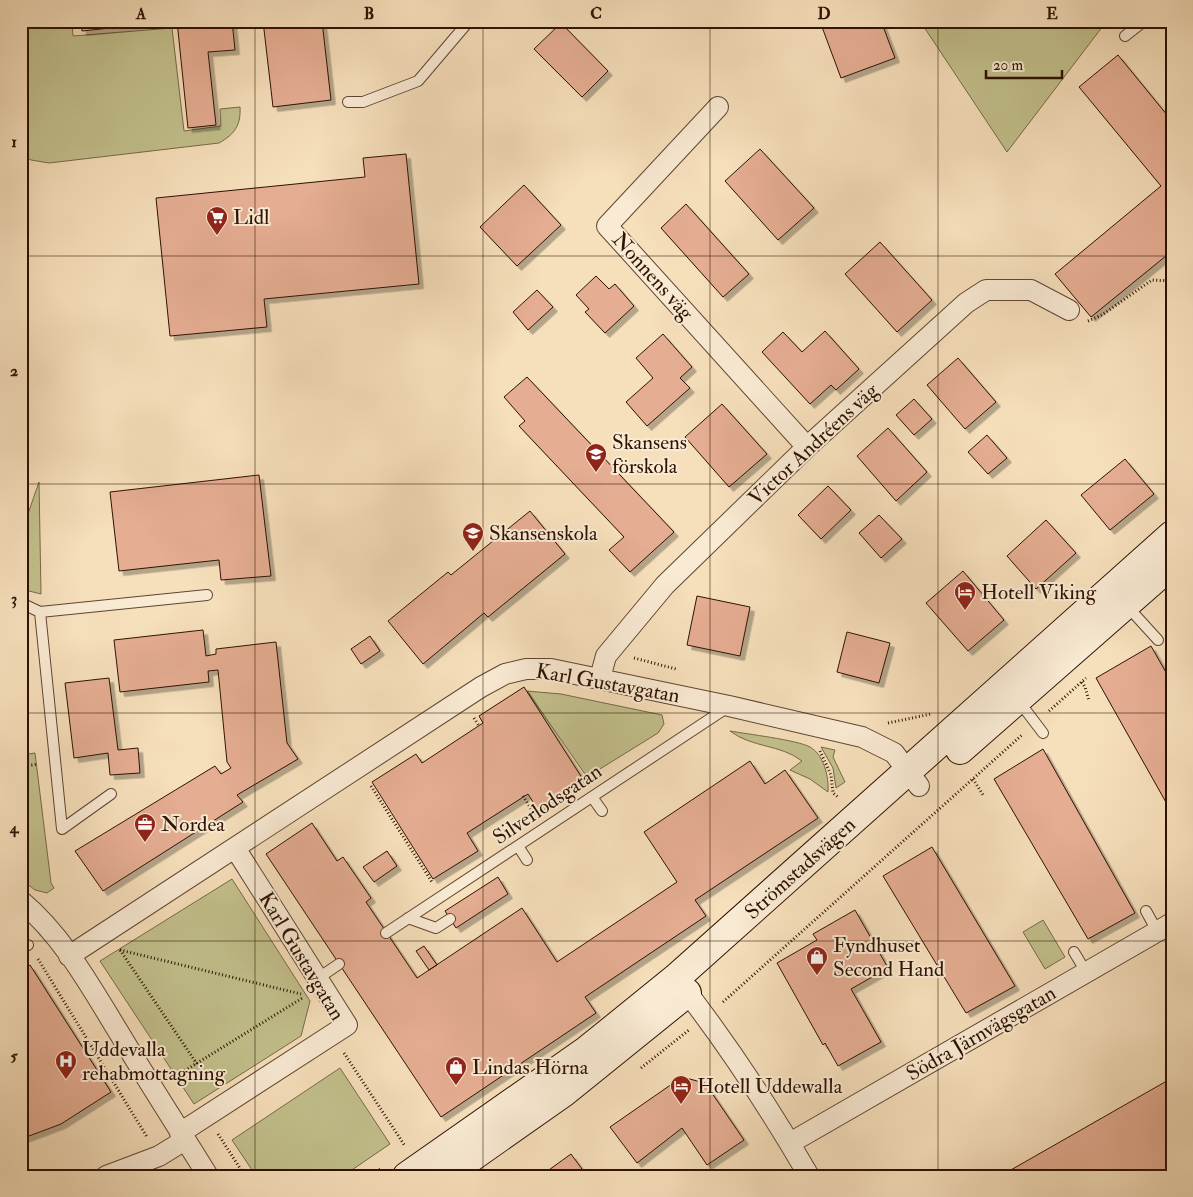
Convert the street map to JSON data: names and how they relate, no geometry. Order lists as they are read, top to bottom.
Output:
{
  "streets": {
    "main road": ["Strömstadsvägen"],
    "street": [
      "Nonnens väg",
      "Victor Andréens väg",
      "Karl Gustavgatan",
      "Södra Järnvägsgatan"
    ],
    "lane": ["Silverlodsgatan"]
  },
  "crossings": [
    ["Nonnens väg", "Victor Andréens väg"],
    ["Victor Andréens väg", "Karl Gustavgatan"],
    ["Karl Gustavgatan", "Silverlodsgatan"],
    ["Karl Gustavgatan", "Strömstadsvägen"]
  ],
  "places": {
    "supermarket": ["Lidl"],
    "school or university": ["Skansens förskola", "Skansenskola"],
    "hotel": ["Hotell Viking", "Hotell Uddewalla"],
    "office": ["Nordea"],
    "shop": ["Fyndhuset Second Hand", "Lindas Hörna"],
    "hospital": ["Uddevalla rehabmottagning"]
  },
  "scale_bar": "20 m",
  "grid": {
    "columns": [
      "A",
      "B",
      "C",
      "D",
      "E"
    ],
    "rows": [
      "1",
      "2",
      "3",
      "4",
      "5"
    ]
  }
}
